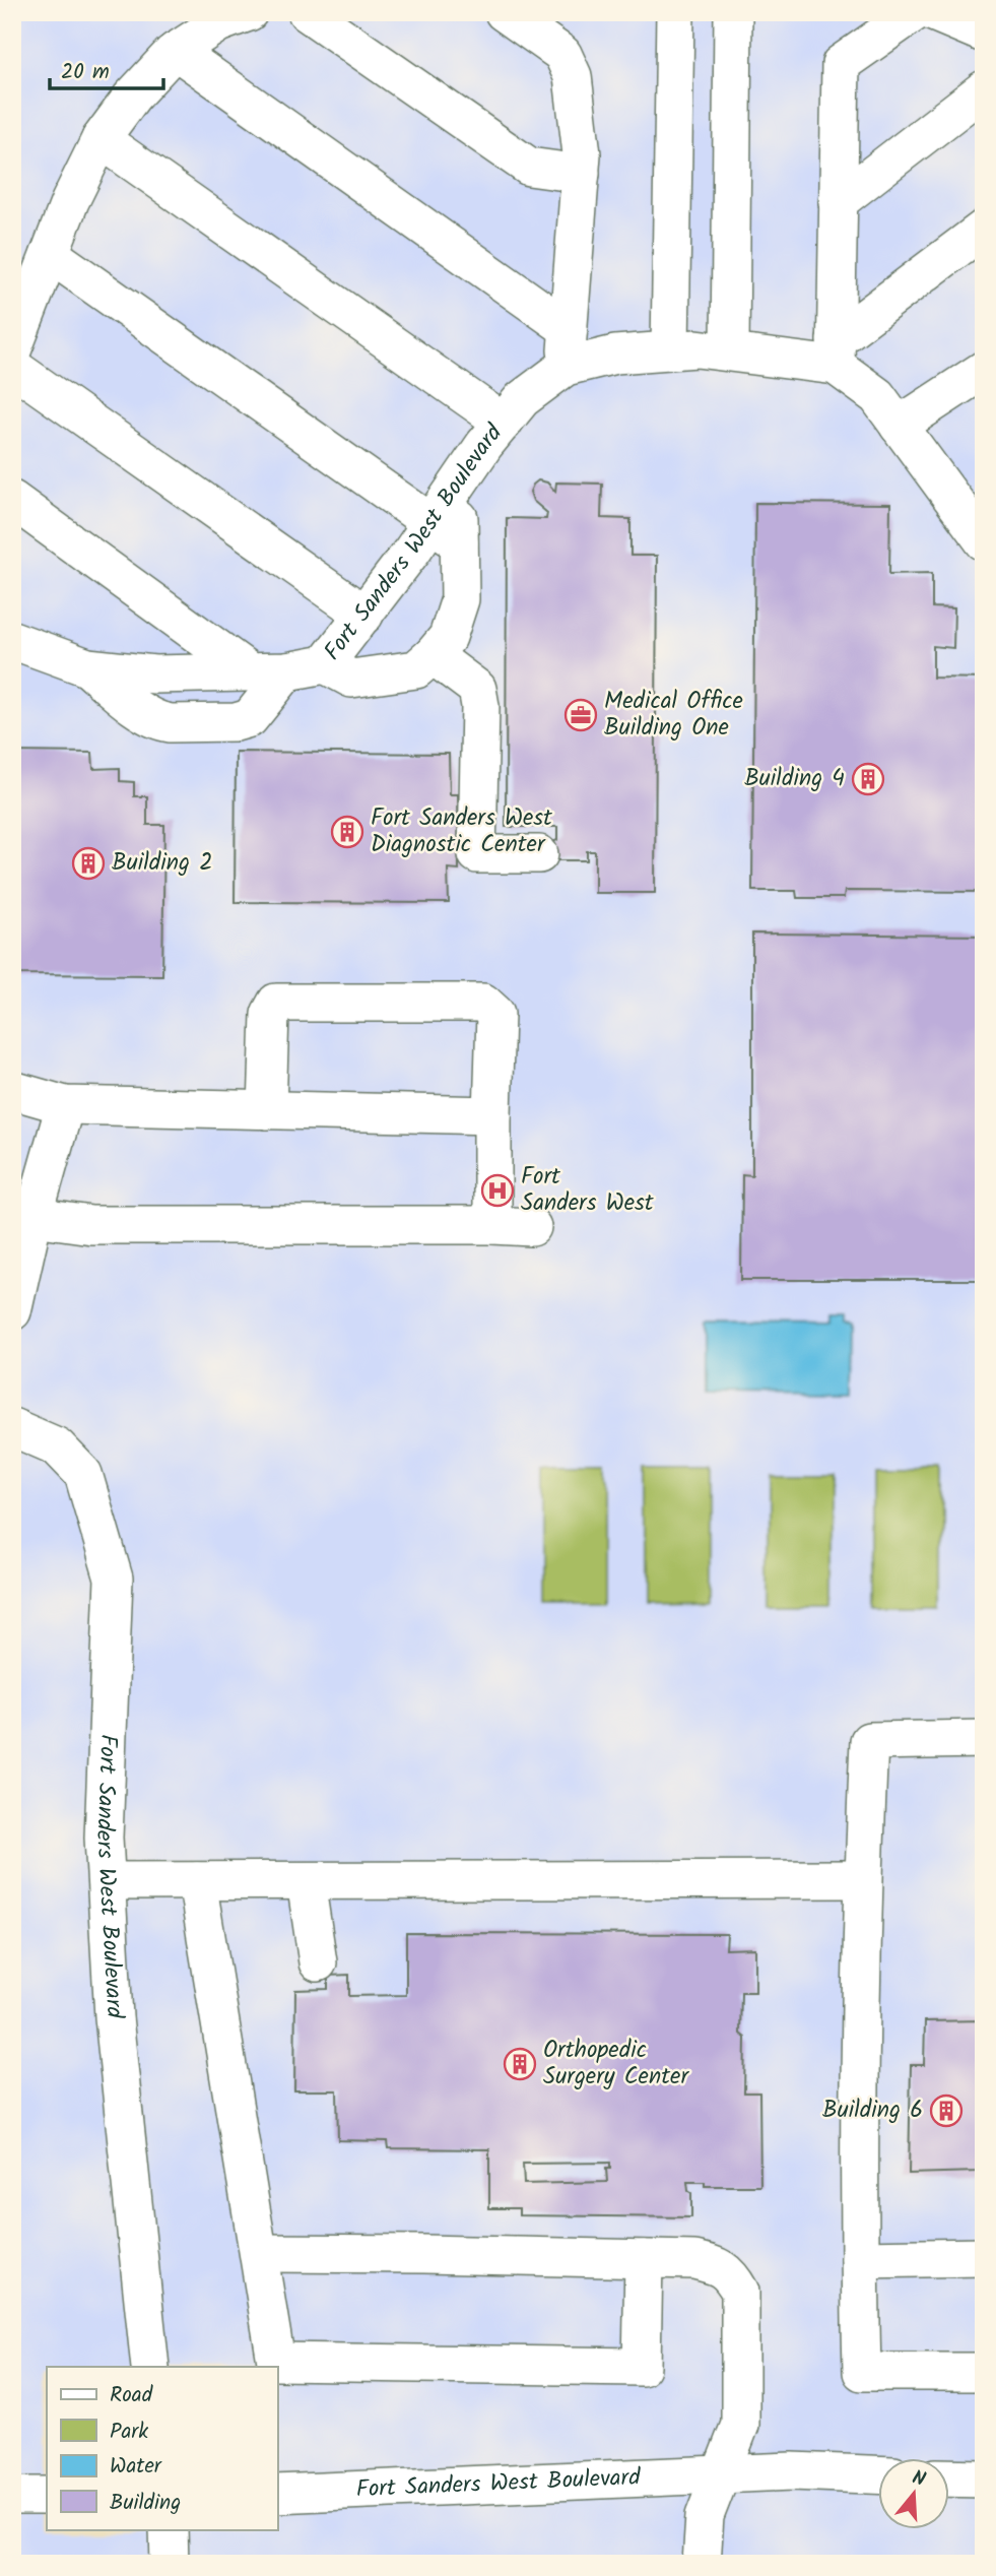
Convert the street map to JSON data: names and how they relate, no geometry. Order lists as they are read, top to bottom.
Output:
{
  "streets": {
    "lane": ["Fort Sanders West Boulevard"]
  },
  "places": {
    "office": ["Medical Office Building One"],
    "building": [
      "Building 4",
      "Fort Sanders West Diagnostic Center",
      "Building 2",
      "Orthopedic Surgery Center",
      "Building 6"
    ],
    "hospital": ["Fort Sanders West"]
  },
  "legend": [
    "Road",
    "Park",
    "Water",
    "Building"
  ],
  "scale_bar": "20 m",
  "north": "top"
}
